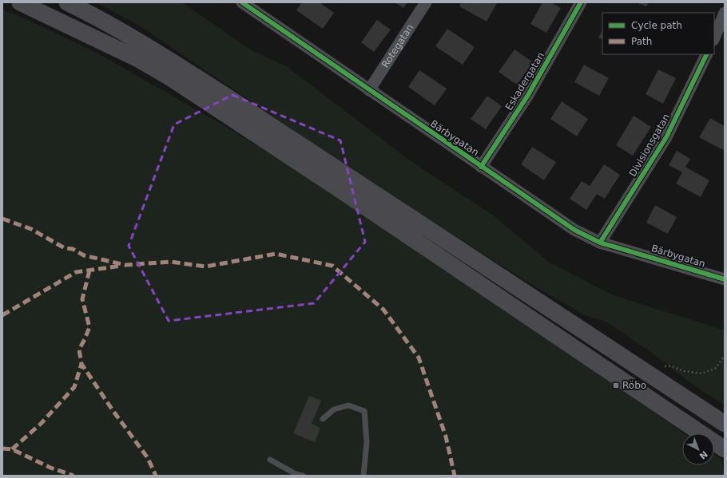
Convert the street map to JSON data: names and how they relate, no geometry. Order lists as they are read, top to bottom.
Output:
{
  "streets": {
    "street": [
      "Rotegatan",
      "Eskadergatan",
      "Bärbygatan",
      "Divisionsgatan"
    ]
  },
  "crossings": [
    ["Rotegatan", "Bärbygatan"],
    ["Eskadergatan", "Bärbygatan"],
    ["Bärbygatan", "Divisionsgatan"]
  ],
  "places": {
    "transit": ["Röbo"]
  },
  "legend": ["Cycle path", "Path"],
  "north": "bottom right"
}
